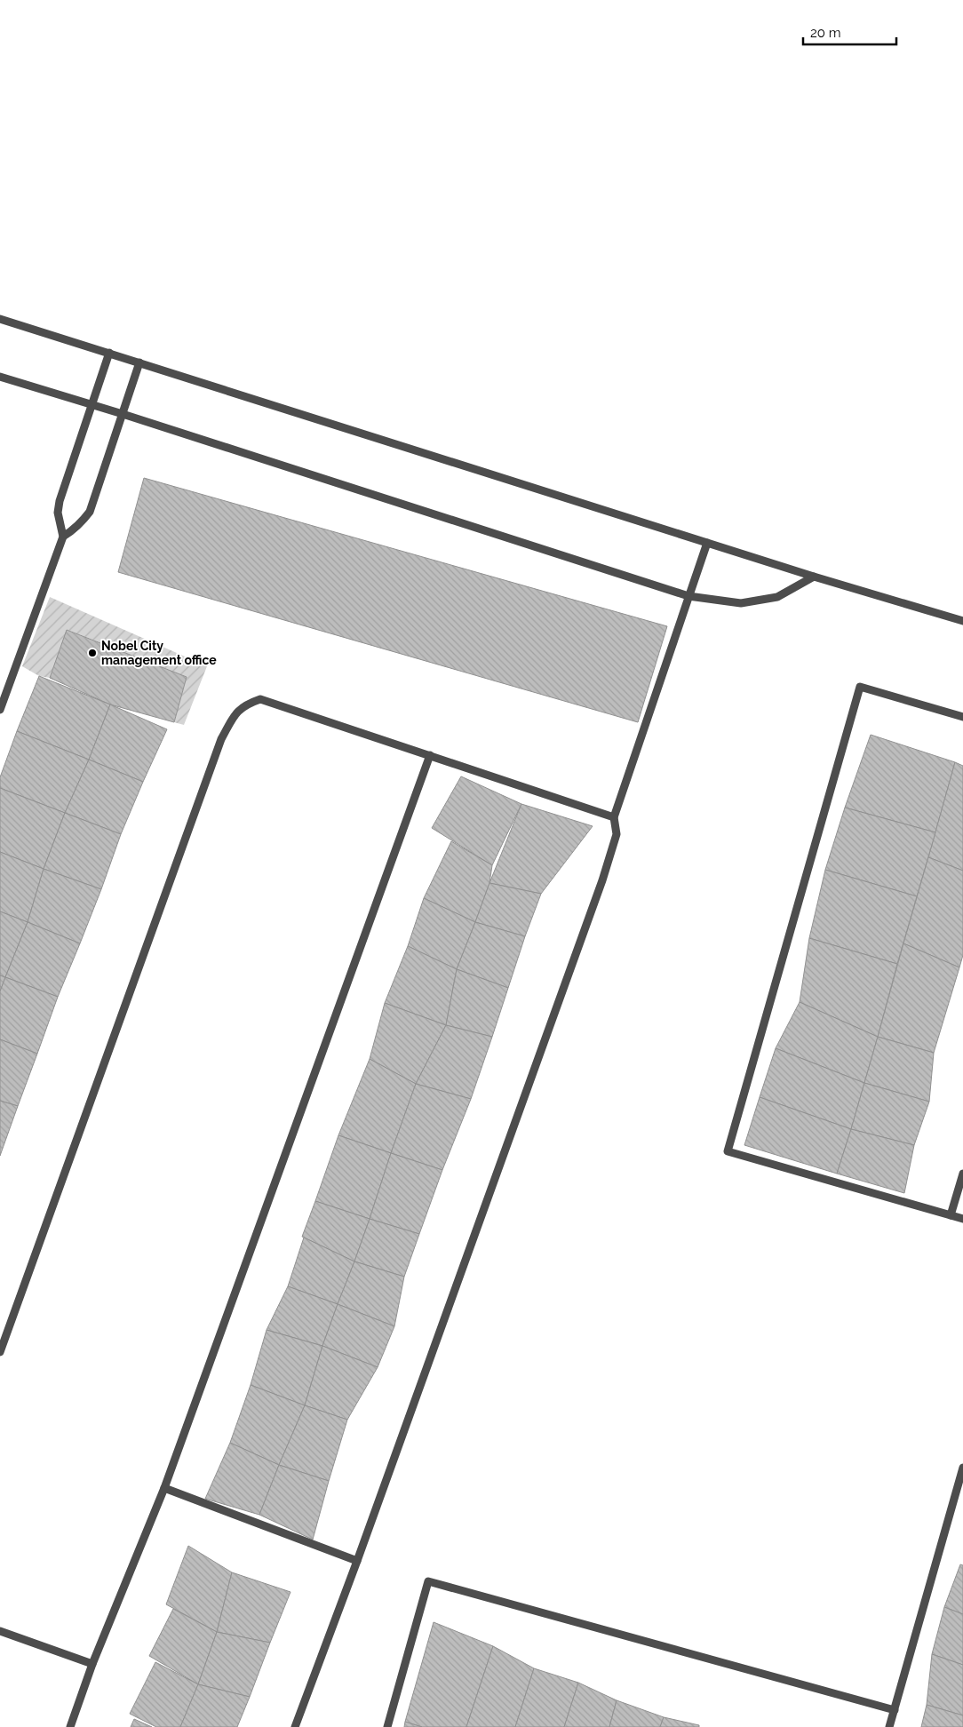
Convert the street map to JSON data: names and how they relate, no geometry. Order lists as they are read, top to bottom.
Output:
{
  "places": ["Nobel City management office"],
  "scale_bar": "20 m"
}
